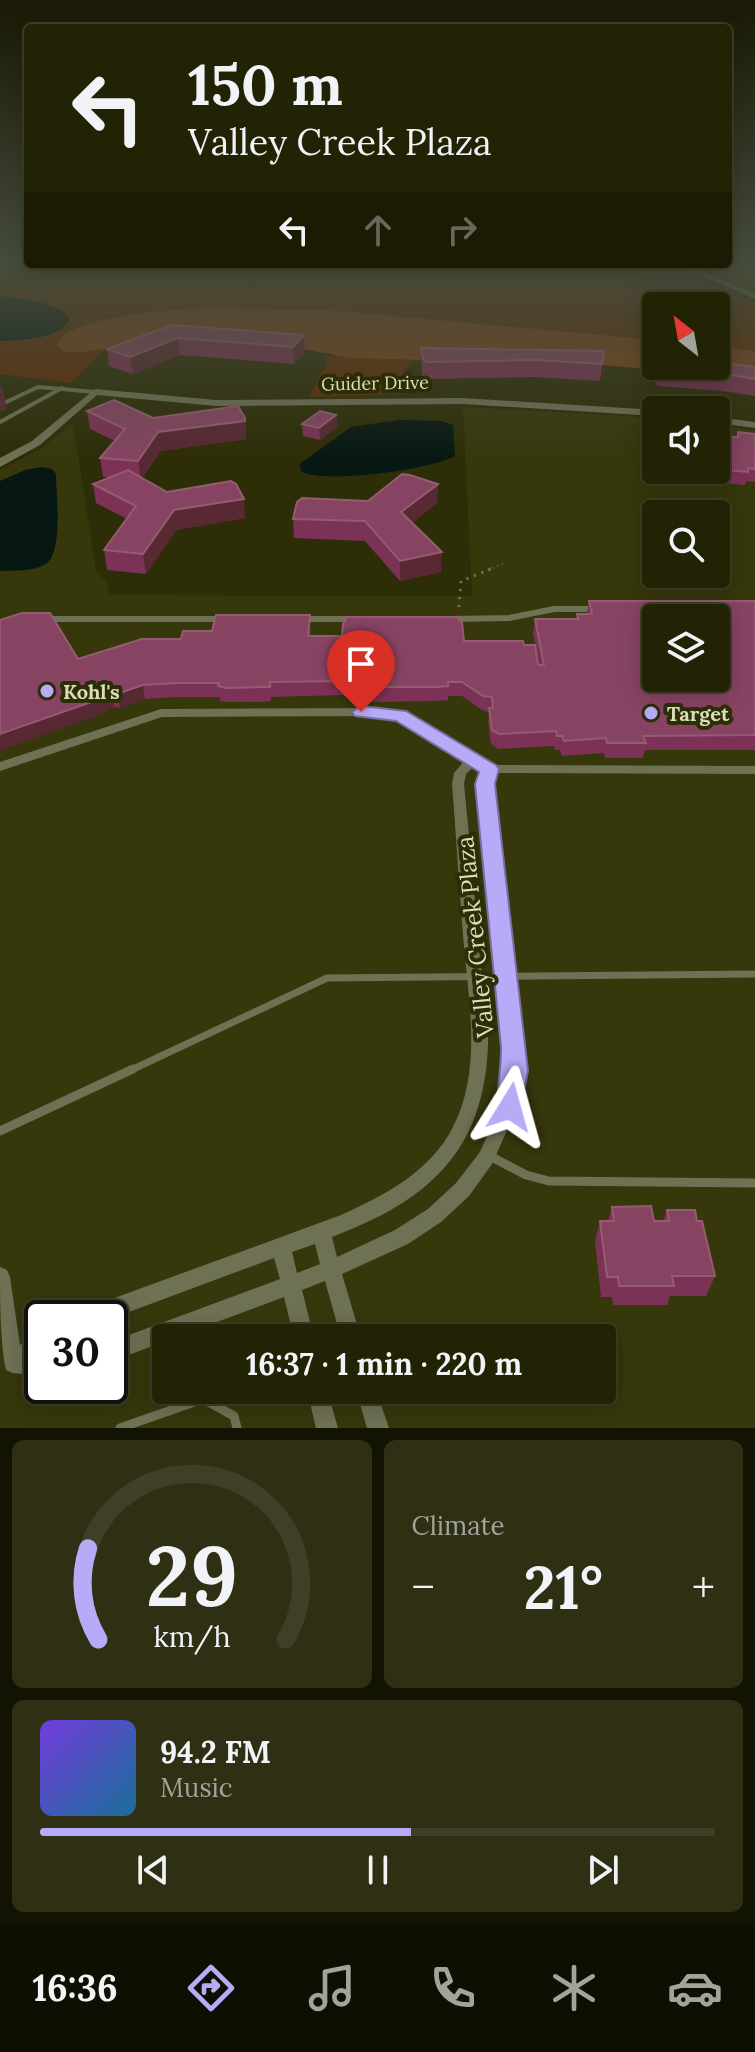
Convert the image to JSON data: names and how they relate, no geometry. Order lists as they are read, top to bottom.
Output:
{
  "streets": {
    "street": ["Guider Drive", "Valley Creek Plaza"]
  },
  "places": ["Kohl's", "Target"],
  "north": "top left",
  "page": {
    "turn": ["150 m", "Valley Creek Plaza"],
    "limit": "30",
    "trip": "16:37 · 1 min · 220 m",
    "tile": "Climate",
    "heat": ["−", "21°", "+"],
    "song": ["94.2 FM", "Music"],
    "tabs": "16:36",
    "gauge": ["29", "km/h"]
  }
}
